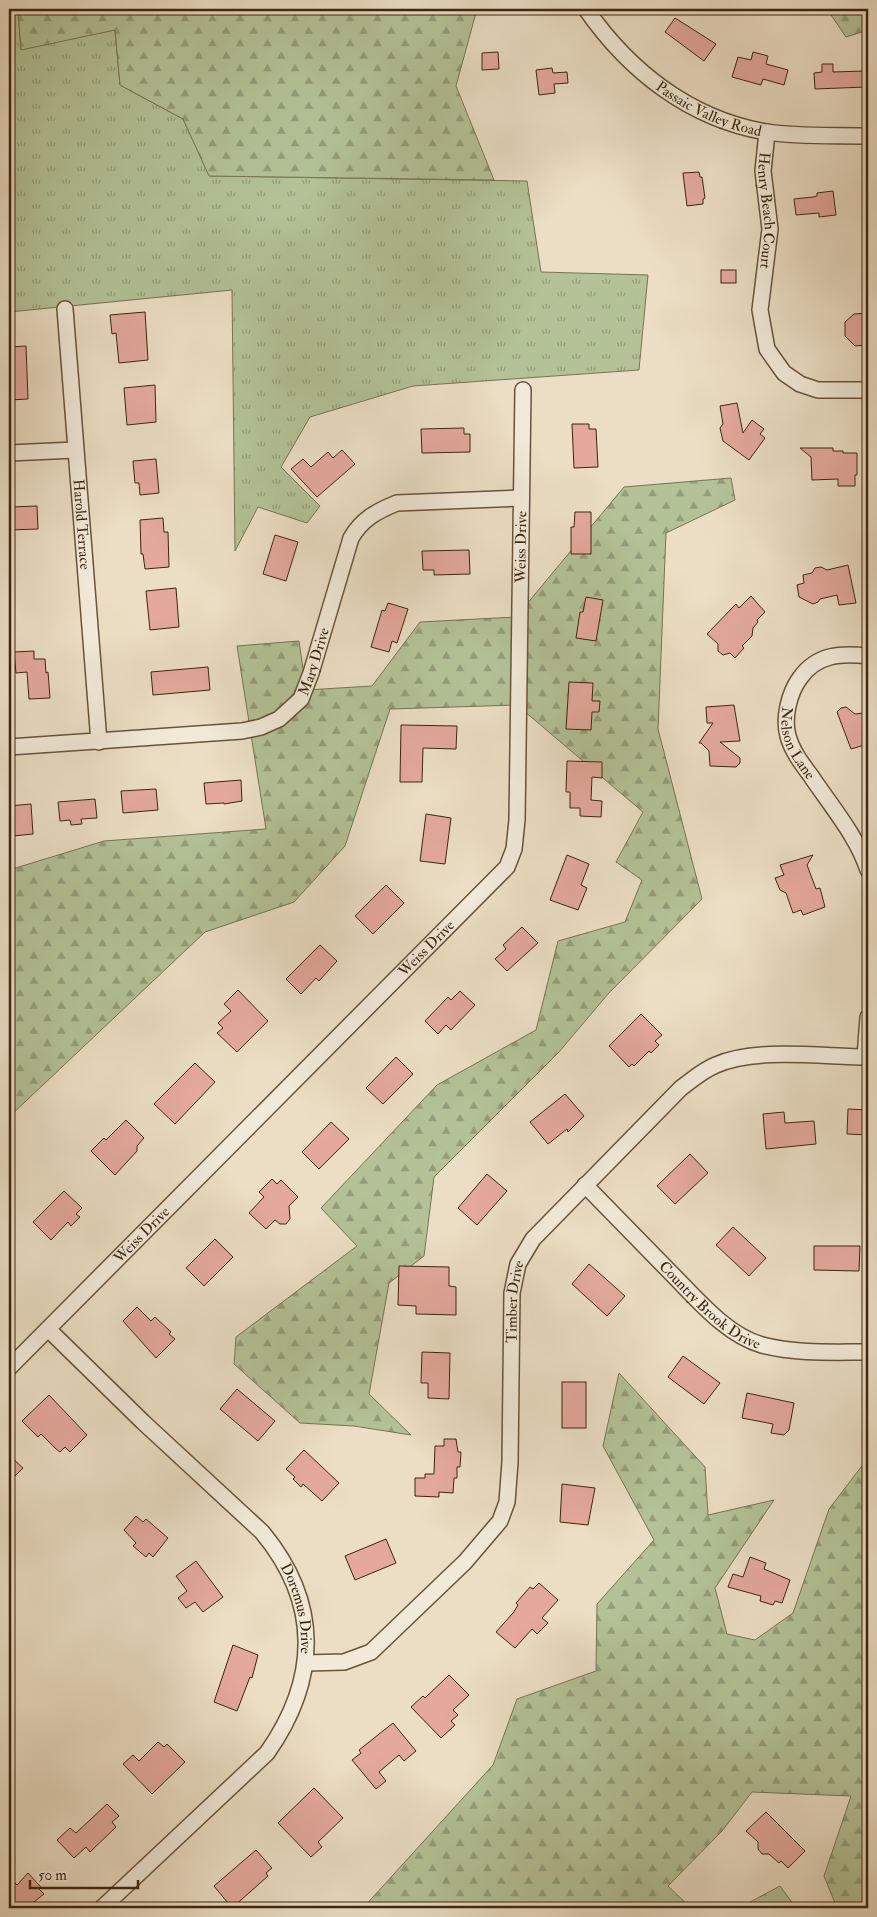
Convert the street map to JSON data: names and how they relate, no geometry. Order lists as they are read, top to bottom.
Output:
{
  "streets": {
    "street": [
      "Passaic Valley Road",
      "Henry Beach Court",
      "Harold Terrace",
      "Weiss Drive",
      "Mary Drive",
      "Nelson Lane",
      "Timber Drive",
      "Country Brook Drive",
      "Doremus Drive"
    ]
  },
  "crossings": [
    ["Passaic Valley Road", "Henry Beach Court"],
    ["Harold Terrace", "Mary Drive"],
    ["Weiss Drive", "Mary Drive"],
    ["Weiss Drive", "Doremus Drive"],
    ["Timber Drive", "Country Brook Drive"],
    ["Timber Drive", "Doremus Drive"]
  ],
  "scale_bar": "50 m"
}
